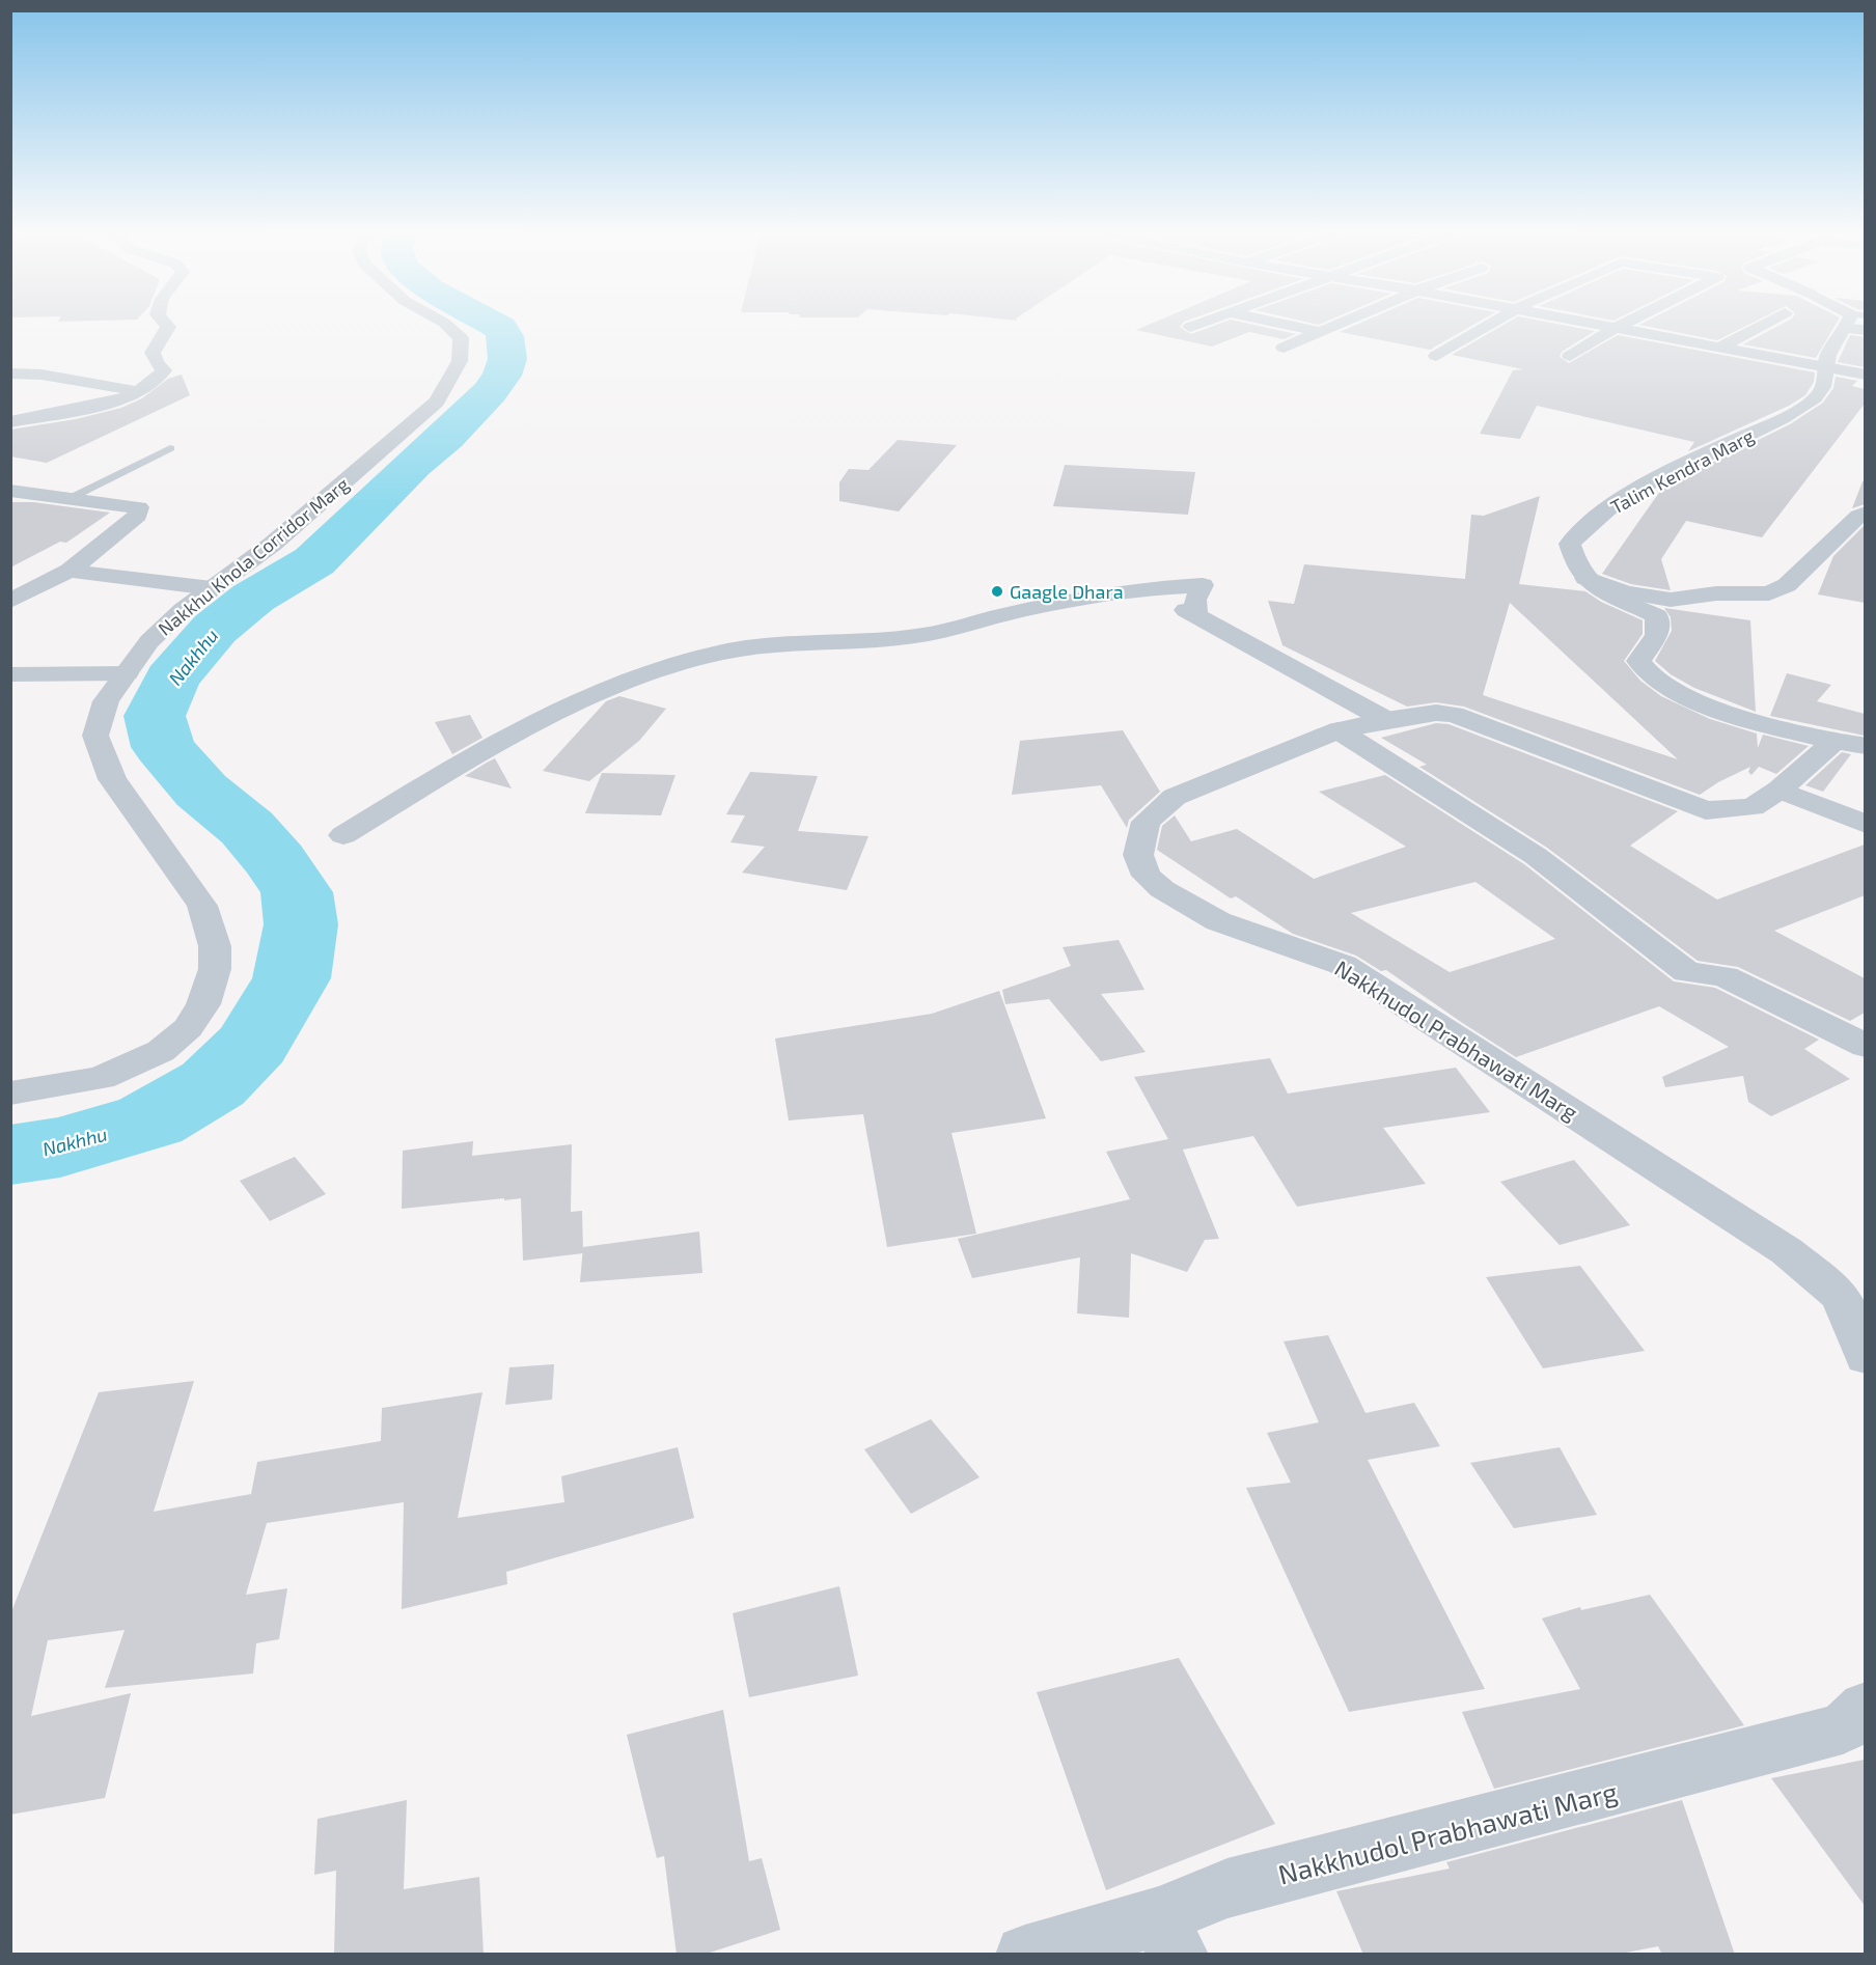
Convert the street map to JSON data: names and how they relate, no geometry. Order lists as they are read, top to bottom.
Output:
{
  "streets": {
    "street": ["Talim Kendra Marg", "Nakkhu Khola Corridor Marg", "Nakkhudol Prabhawati Marg"]
  },
  "crossings": [
    ["Talim Kendra Marg", "Nakkhudol Prabhawati Marg"]
  ],
  "water": ["Nakhhu"],
  "places": ["Gaagle Dhara"]
}
